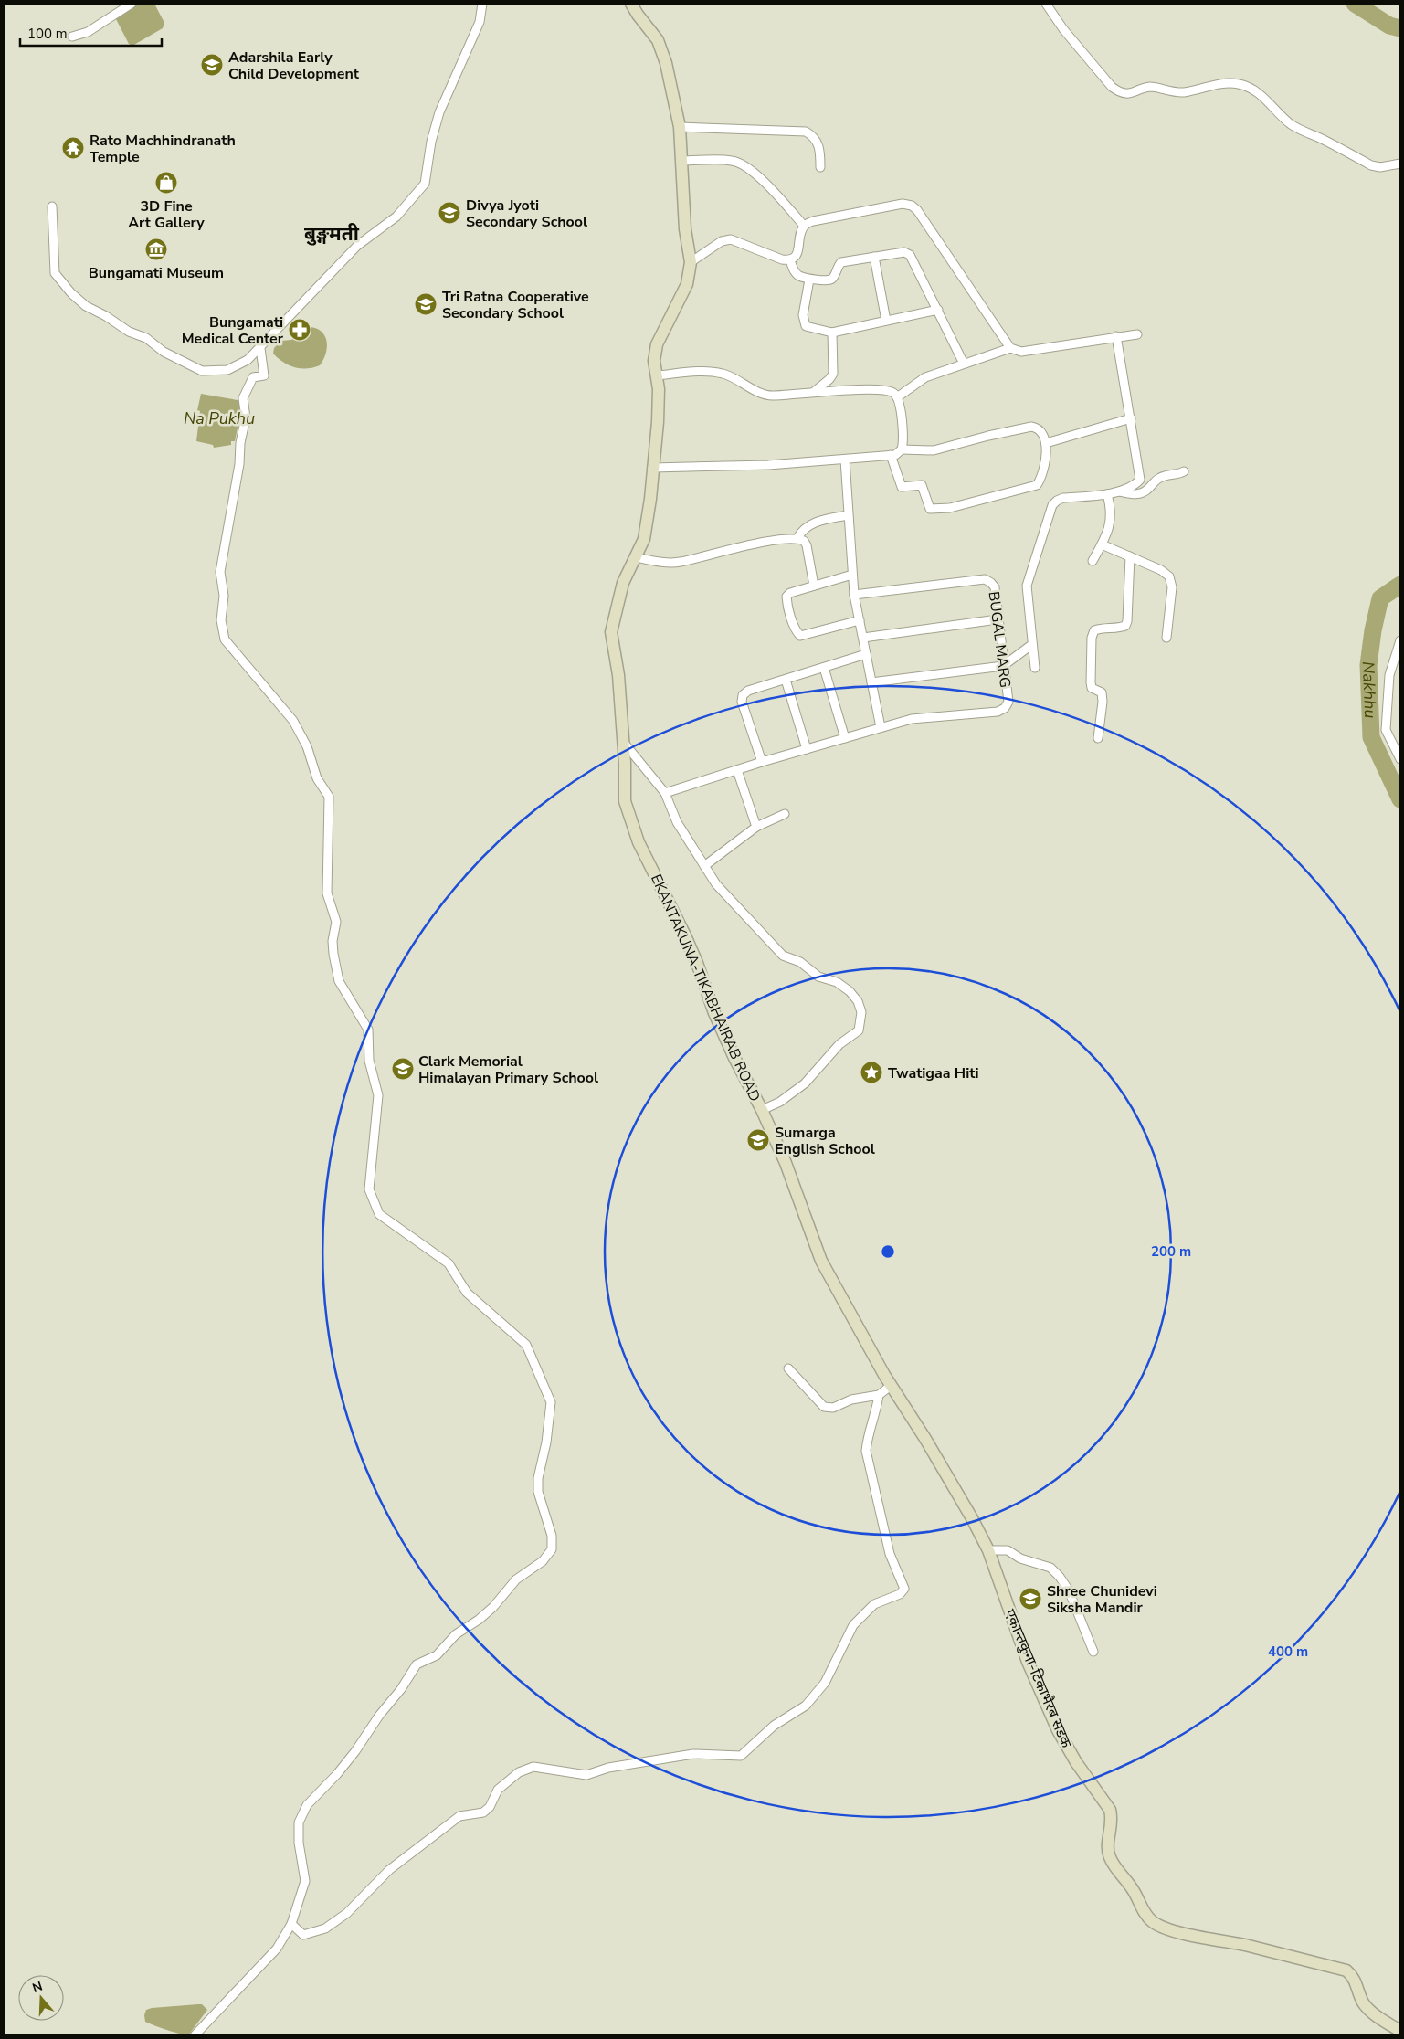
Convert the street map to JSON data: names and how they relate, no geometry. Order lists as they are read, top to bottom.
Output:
{
  "streets": {
    "main road": ["EKANTAKUNA-TIKABHAIRAB ROAD", "एकान्तकुना-टिकाभैरब सडक"],
    "street": ["BUGAL MARG"]
  },
  "crossings": [
    ["EKANTAKUNA-TIKABHAIRAB ROAD", "एकान्तकुना-टिकाभैरब सडक"]
  ],
  "districts": ["बुङ्गमती"],
  "water": ["Na Pukhu", "Nakhhu"],
  "places": {
    "school or university": [
      "Adarshila Early Child Development",
      "Divya Jyoti Secondary School",
      "Tri Ratna Cooperative Secondary School",
      "Clark Memorial Himalayan Primary School",
      "Sumarga English School",
      "Shree Chunidevi Siksha Mandir"
    ],
    "temple": ["Rato Machhindranath Temple"],
    "shop": ["3D Fine Art Gallery"],
    "museum": ["Bungamati Museum"],
    "pharmacy": ["Bungamati Medical Center"],
    "place": ["Twatigaa Hiti"]
  },
  "scale_bar": "100 m",
  "north": "top",
  "rings": ["200 m", "400 m"]
}
